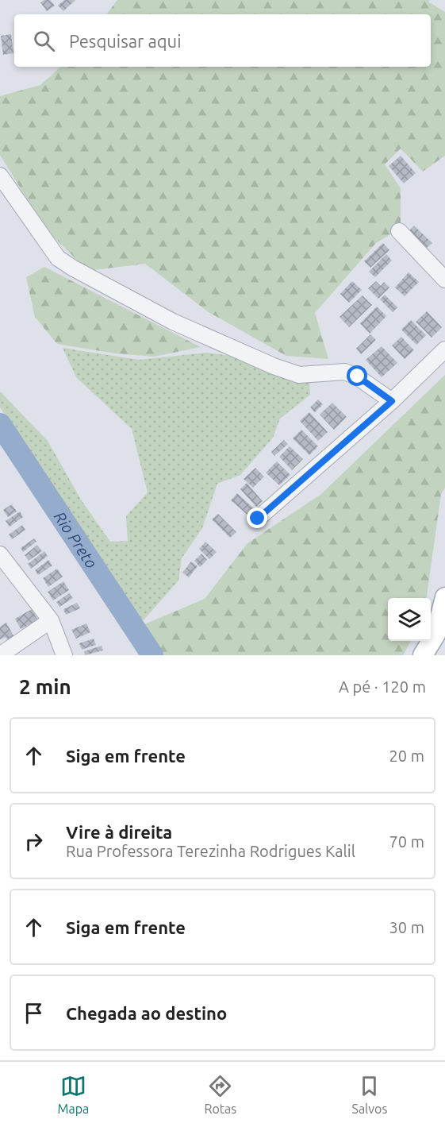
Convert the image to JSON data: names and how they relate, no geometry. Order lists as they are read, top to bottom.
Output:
{
  "water": ["Rio Preto"],
  "page": {
    "search": "Pesquisar aqui",
    "heading": ["2 min", "A pé · 120 m"],
    "list": [
      ["Siga em frente", "20 m"],
      ["Vire à direita", "Rua Professora Terezinha Rodrigues Kalil", "70 m"],
      ["Siga em frente", "30 m"],
      "Chegada ao destino"
    ],
    "nav": ["Mapa", "Rotas", "Salvos"]
  }
}
